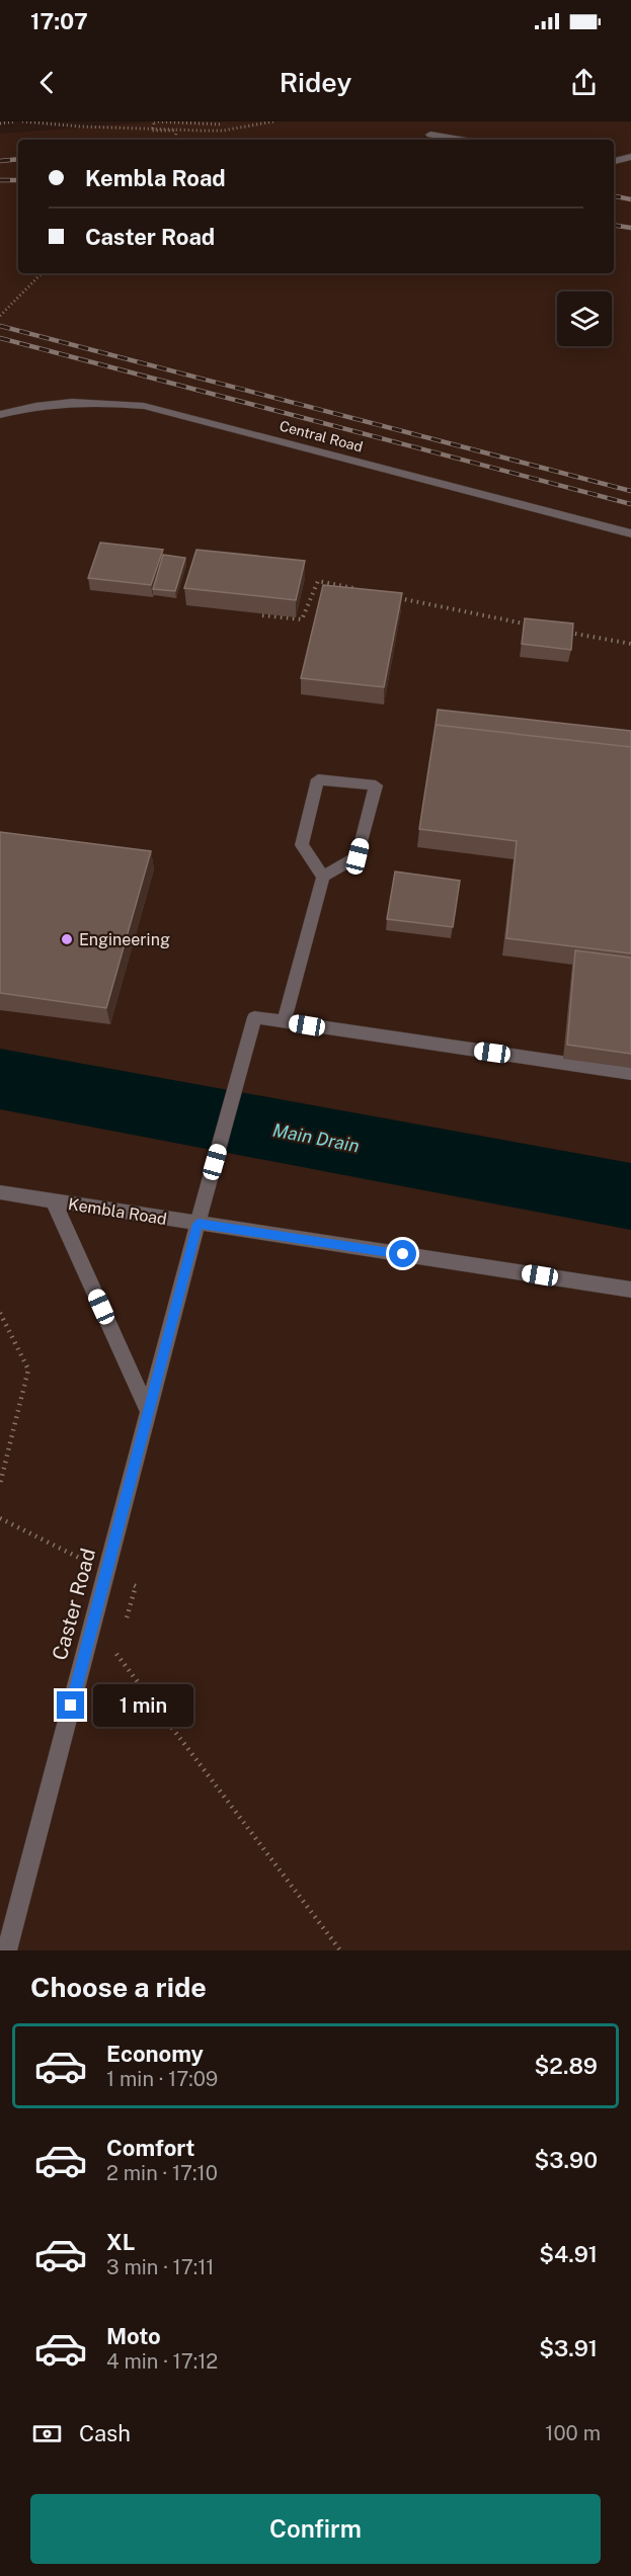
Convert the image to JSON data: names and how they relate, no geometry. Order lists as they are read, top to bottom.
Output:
{
  "streets": {
    "street": ["Central Road", "Kembla Road", "Caster Road"]
  },
  "crossings": [
    ["Kembla Road", "Caster Road"]
  ],
  "water": ["Main Drain"],
  "places": ["Engineering"],
  "page": {
    "status": "17:07",
    "header": "Ridey",
    "banner": ["Kembla Road", "Caster Road"],
    "bubble": "1 min",
    "heading": "Choose a ride",
    "list": [
      {
        "name": "Economy",
        "note": "1 min · 17:09",
        "value": "$2.89"
      },
      {
        "name": "Comfort",
        "note": "2 min · 17:10",
        "value": "$3.90"
      },
      {
        "name": "XL",
        "note": "3 min · 17:11",
        "value": "$4.91"
      },
      {
        "name": "Moto",
        "note": "4 min · 17:12",
        "value": "$3.91"
      }
    ],
    "pay": ["Cash", "100 m"],
    "buttons": "Confirm"
  }
}
